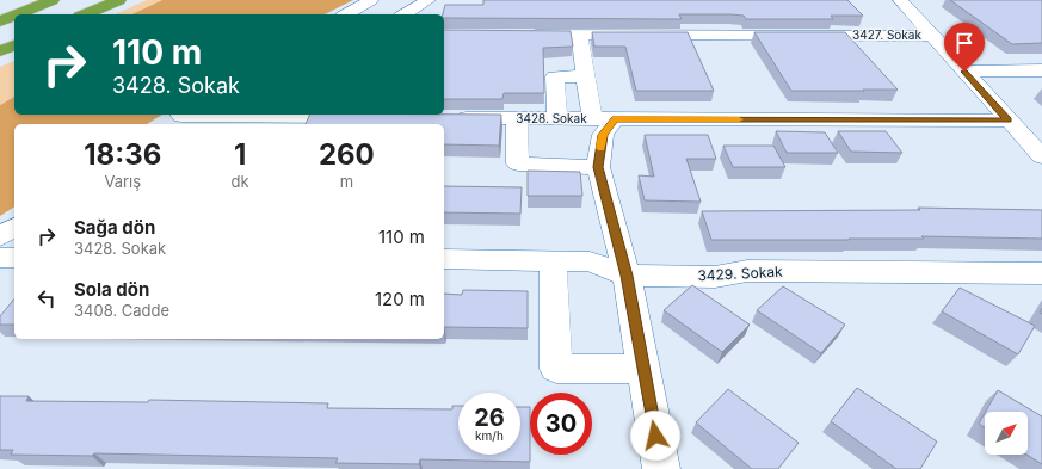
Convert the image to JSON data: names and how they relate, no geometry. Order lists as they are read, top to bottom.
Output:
{
  "streets": {
    "street": ["3427. Sokak", "3428. Sokak", "3429. Sokak"]
  },
  "north": "top right",
  "page": {
    "turn": ["110 m", "3428. Sokak"],
    "eta": [
      "18:36",
      "Varış",
      "1",
      "dk",
      "260",
      "m"
    ],
    "list": [
      {
        "name": "Sağa dön",
        "note": "3428. Sokak",
        "value": "110 m"
      },
      {
        "name": "Sola dön",
        "note": "3408. Cadde",
        "value": "120 m"
      }
    ],
    "speed": "26 km/h",
    "limit": "30"
  }
}
